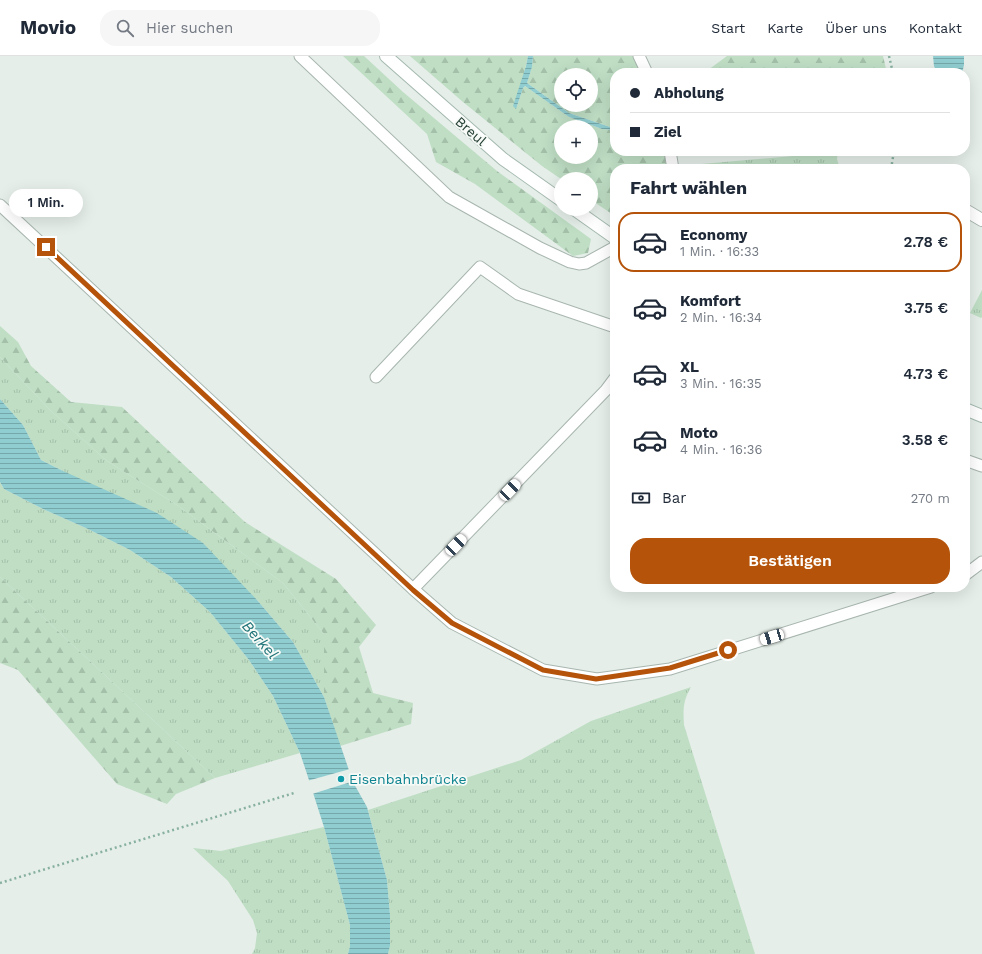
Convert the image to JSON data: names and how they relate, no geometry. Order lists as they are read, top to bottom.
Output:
{
  "streets": {
    "main road": ["Breul"]
  },
  "water": ["Berkel"],
  "places": ["Eisenbahnbrücke"],
  "page": {
    "header": "Movio",
    "search": "Hier suchen",
    "nav": [
      "Start",
      "Karte",
      "Über uns",
      "Kontakt"
    ],
    "map_buttons": ["+", "−"],
    "banner": ["Abholung", "Ziel"],
    "heading": "Fahrt wählen",
    "bubble": "1 Min.",
    "list": [
      {
        "name": "Economy",
        "note": "1 Min. · 16:33",
        "value": "2.78 €"
      },
      {
        "name": "Komfort",
        "note": "2 Min. · 16:34",
        "value": "3.75 €"
      },
      {
        "name": "XL",
        "note": "3 Min. · 16:35",
        "value": "4.73 €"
      },
      {
        "name": "Moto",
        "note": "4 Min. · 16:36",
        "value": "3.58 €"
      }
    ],
    "pay": ["Bar", "270 m"],
    "buttons": "Bestätigen"
  }
}
